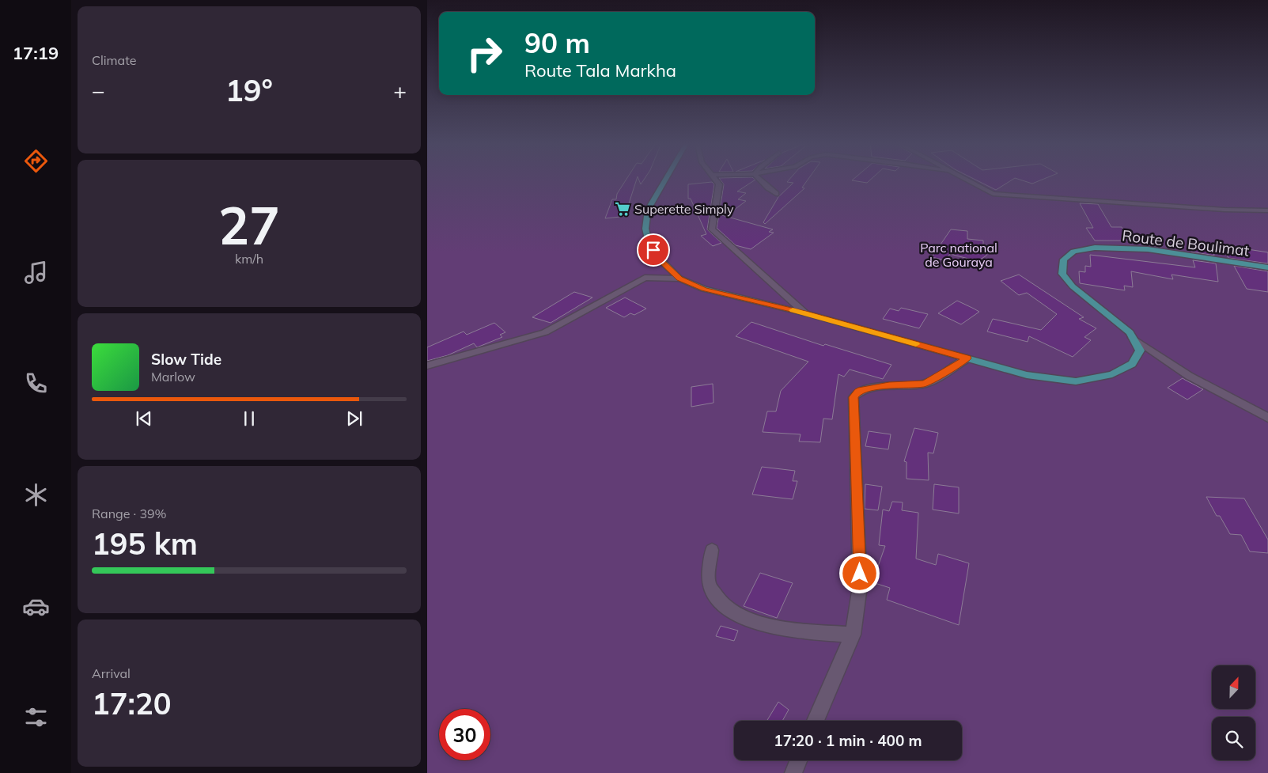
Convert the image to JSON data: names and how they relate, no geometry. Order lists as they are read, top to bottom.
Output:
{
  "streets": {
    "main road": ["Route de Boulimat"]
  },
  "parks": ["Parc national de Gouraya"],
  "places": {
    "supermarket": ["Superette Simply"]
  },
  "north": "top",
  "page": {
    "tabs": "17:19",
    "tile": [
      "Climate",
      ["27", "km/h"],
      ["Range · 39%", "195 km"],
      ["Arrival", "17:20"]
    ],
    "turn": ["90 m", "Route Tala Markha"],
    "heat": ["−", "19°", "+"],
    "song": ["Slow Tide", "Marlow"],
    "limit": "30",
    "trip": "17:20 · 1 min · 400 m"
  }
}
